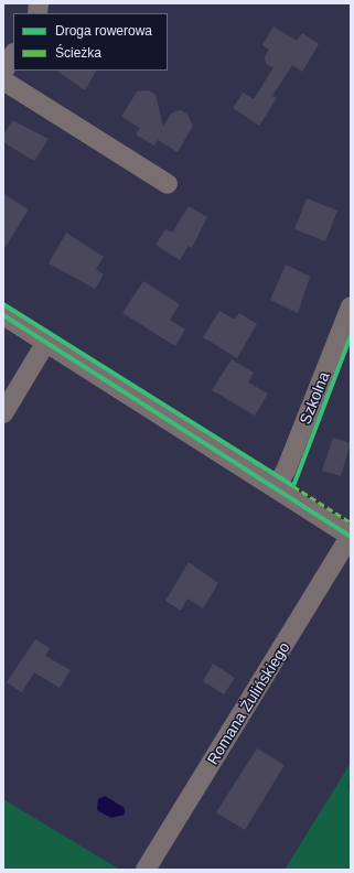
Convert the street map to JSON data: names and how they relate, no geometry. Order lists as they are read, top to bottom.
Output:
{
  "streets": {
    "street": ["Szkolna", "Romana Żulińskiego"]
  },
  "legend": ["Droga rowerowa", "Ścieżka"]
}
